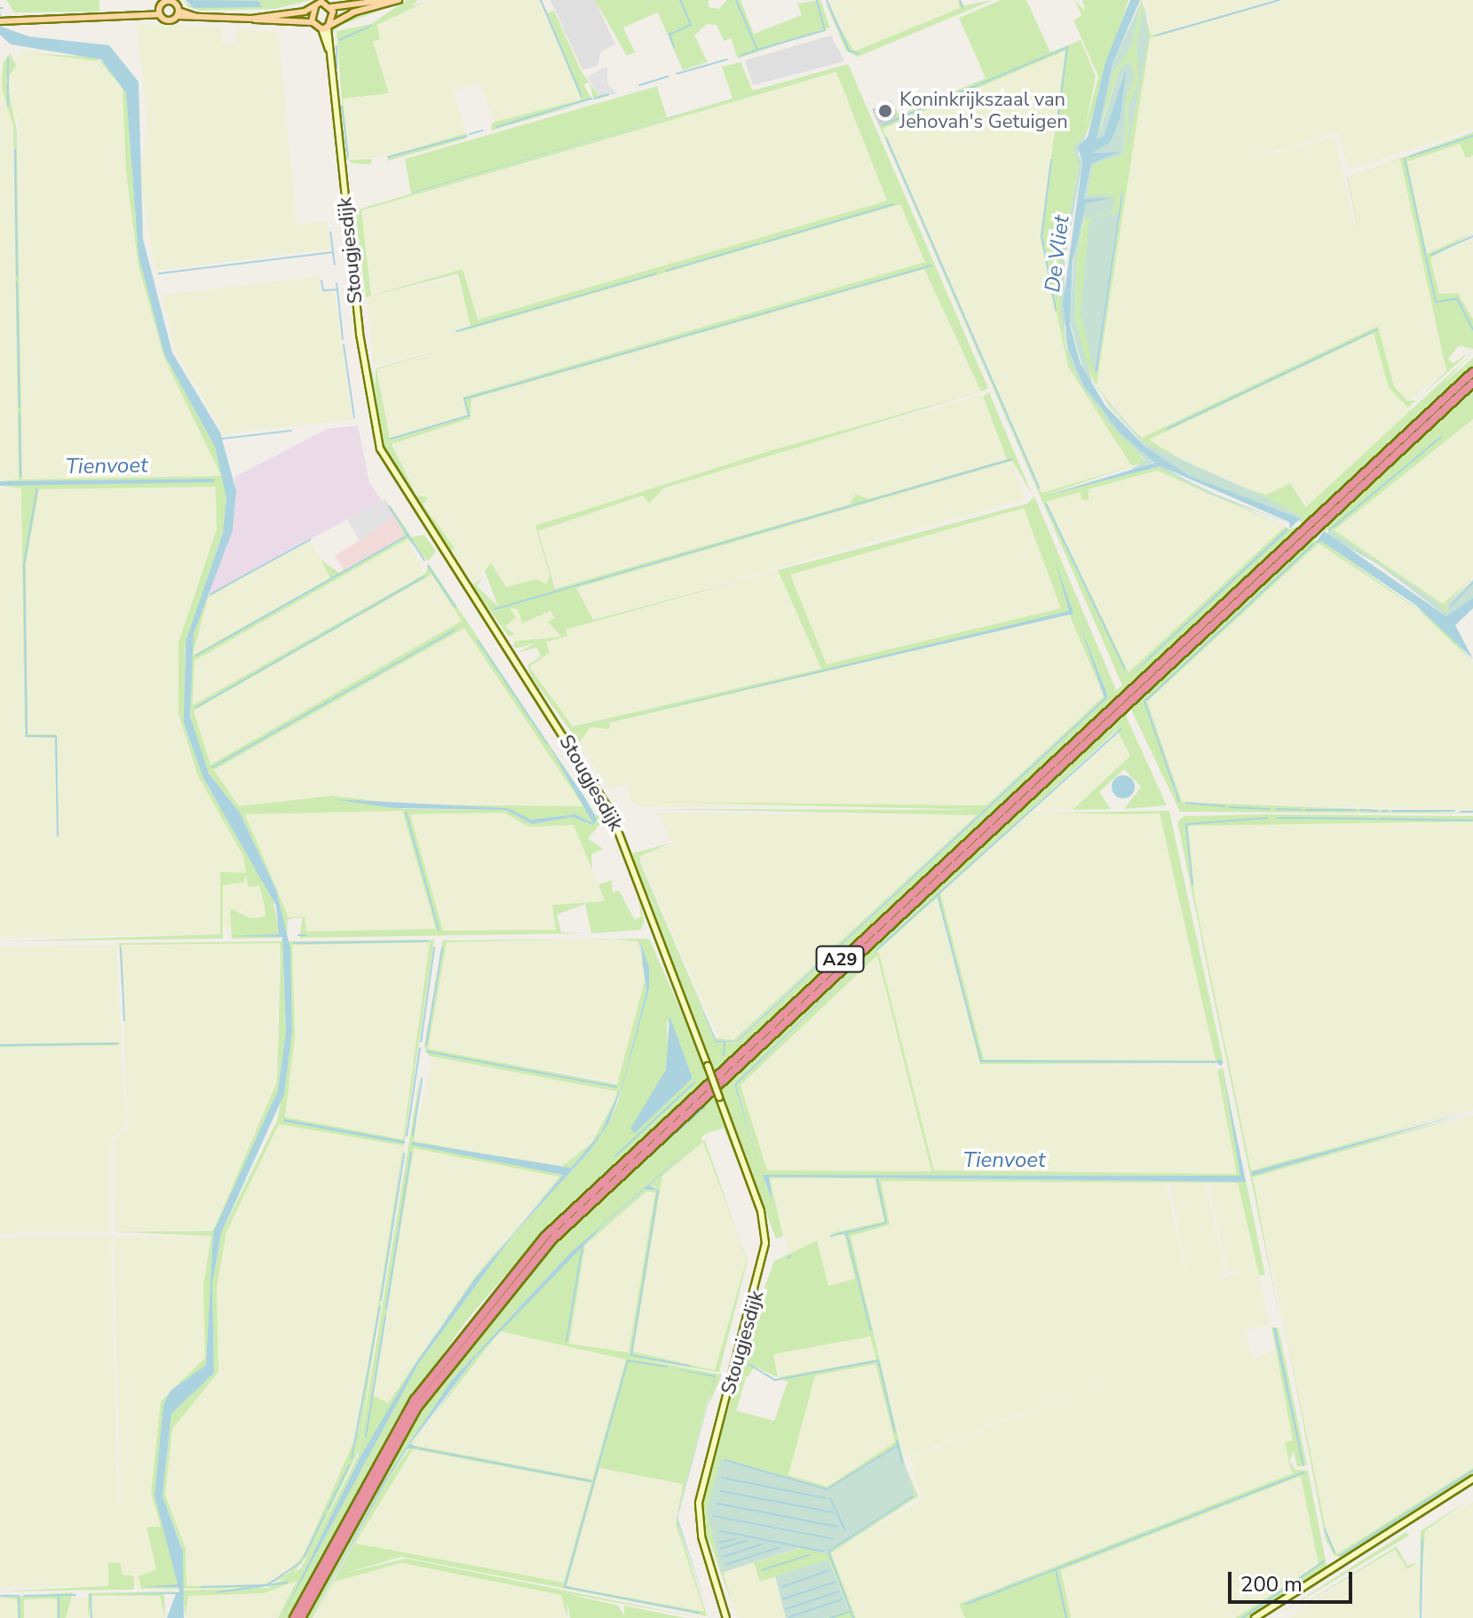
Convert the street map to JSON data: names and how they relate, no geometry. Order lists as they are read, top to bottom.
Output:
{
  "streets": {
    "highway": ["A29"],
    "street": ["Stougjesdijk"]
  },
  "water": ["De Vliet", "Tienvoet"],
  "places": ["Koninkrijkszaal van Jehovah's Getuigen"],
  "scale_bar": "200 m"
}
